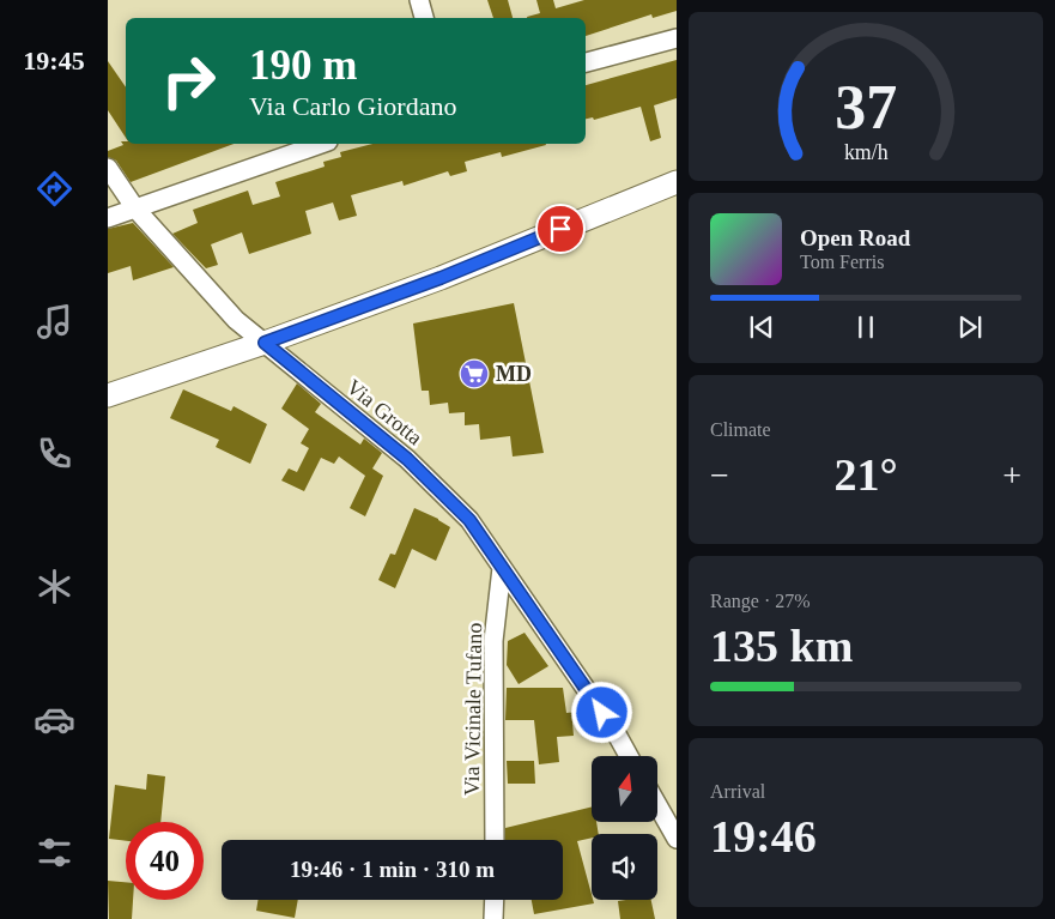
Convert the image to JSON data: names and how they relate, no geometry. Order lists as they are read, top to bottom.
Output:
{
  "streets": {
    "street": ["Via Grotta", "Via Vicinale Tufano"]
  },
  "crossings": [
    ["Via Grotta", "Via Vicinale Tufano"]
  ],
  "places": {
    "supermarket": ["MD"]
  },
  "north": "top",
  "page": {
    "tabs": "19:45",
    "turn": ["190 m", "Via Carlo Giordano"],
    "song": ["Open Road", "Tom Ferris"],
    "tile": [
      "Climate",
      ["Range · 27%", "135 km"],
      ["Arrival", "19:46"]
    ],
    "heat": ["−", "21°", "+"],
    "limit": "40",
    "trip": "19:46 · 1 min · 310 m",
    "gauge": ["37", "km/h"]
  }
}
